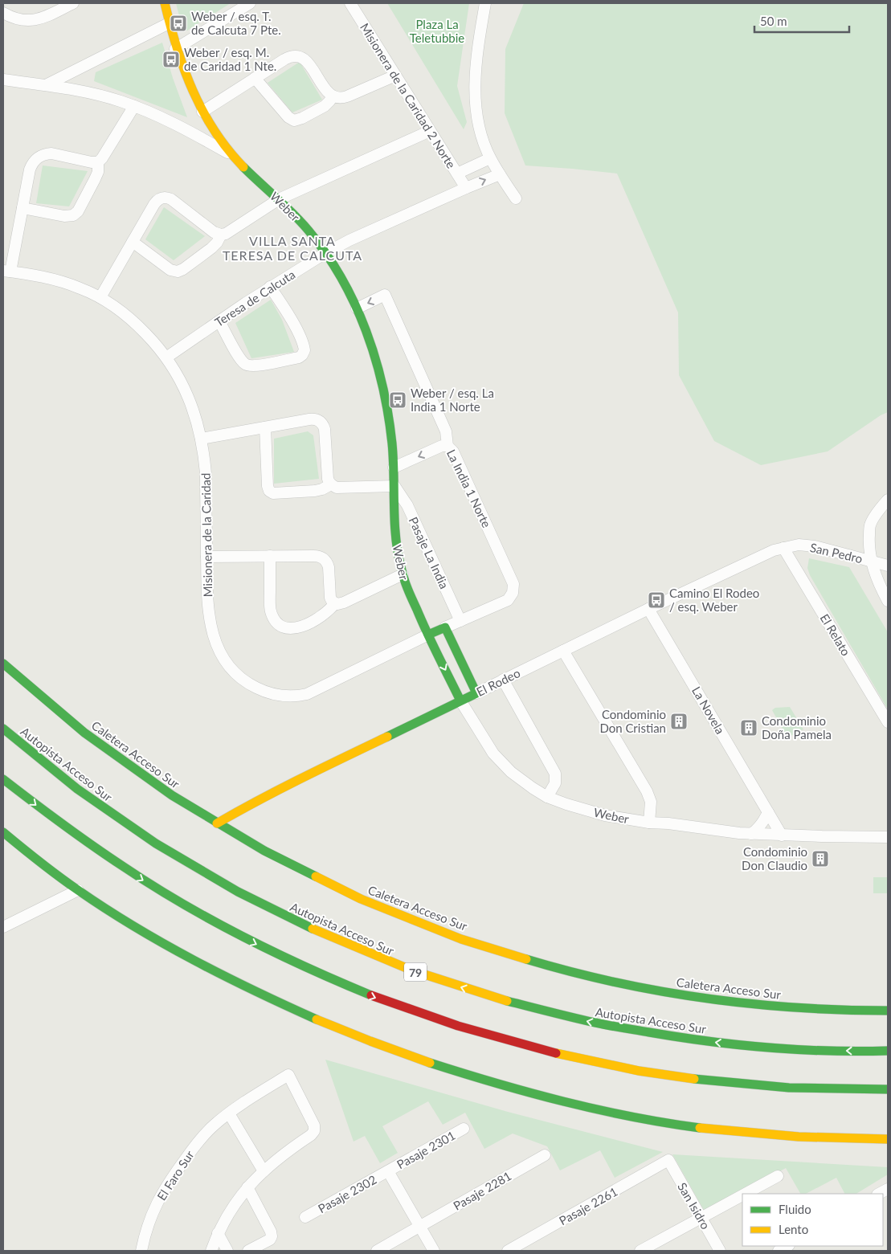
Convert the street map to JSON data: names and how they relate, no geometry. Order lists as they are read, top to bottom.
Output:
{
  "streets": {
    "main road": [
      "Weber",
      "Misionera de la Caridad",
      "El Rodeo",
      "Caletera Acceso Sur",
      "Autopista Acceso Sur",
      "79"
    ],
    "street": [
      "Misionera de la Caridad 2 Norte",
      "Teresa de Calcuta",
      "La India 1 Norte",
      "Pasaje La India",
      "San Pedro",
      "El Relato",
      "La Novela",
      "Pasaje 2301",
      "El Faro Sur",
      "Pasaje 2281",
      "Pasaje 2302",
      "Pasaje 2261",
      "San Isidro"
    ]
  },
  "crossings": [
    ["Misionera de la Caridad 2 Norte", "Teresa de Calcuta"],
    ["Weber", "Teresa de Calcuta"],
    ["Weber", "La India 1 Norte"],
    ["Weber", "Misionera de la Caridad"],
    ["Weber", "Pasaje La India"],
    ["Weber", "El Rodeo"],
    ["Weber", "La Novela"],
    ["Teresa de Calcuta", "Misionera de la Caridad"],
    ["La India 1 Norte", "Pasaje La India"],
    ["San Pedro", "El Relato"],
    ["San Pedro", "El Rodeo"],
    ["El Relato", "El Rodeo"],
    ["El Rodeo", "La Novela"],
    ["El Rodeo", "Caletera Acceso Sur"],
    ["Pasaje 2301", "Pasaje 2302"],
    ["Pasaje 2261", "San Isidro"]
  ],
  "one_way": ["La India 1 Norte"],
  "districts": ["VILLA SANTA TERESA DE CALCUTA"],
  "parks": ["Plaza La Teletubbie"],
  "places": {
    "bus stop": [
      "Weber / esq. T. de Calcuta 7 Pte.",
      "Weber / esq. M. de Caridad 1 Nte.",
      "Weber / esq. La India 1 Norte",
      "Camino El Rodeo / esq. Weber"
    ],
    "building": ["Condominio Don Cristian", "Condominio Doña Pamela", "Condominio Don Claudio"]
  },
  "legend": ["Fluido", "Lento"],
  "scale_bar": "50 m"
}
